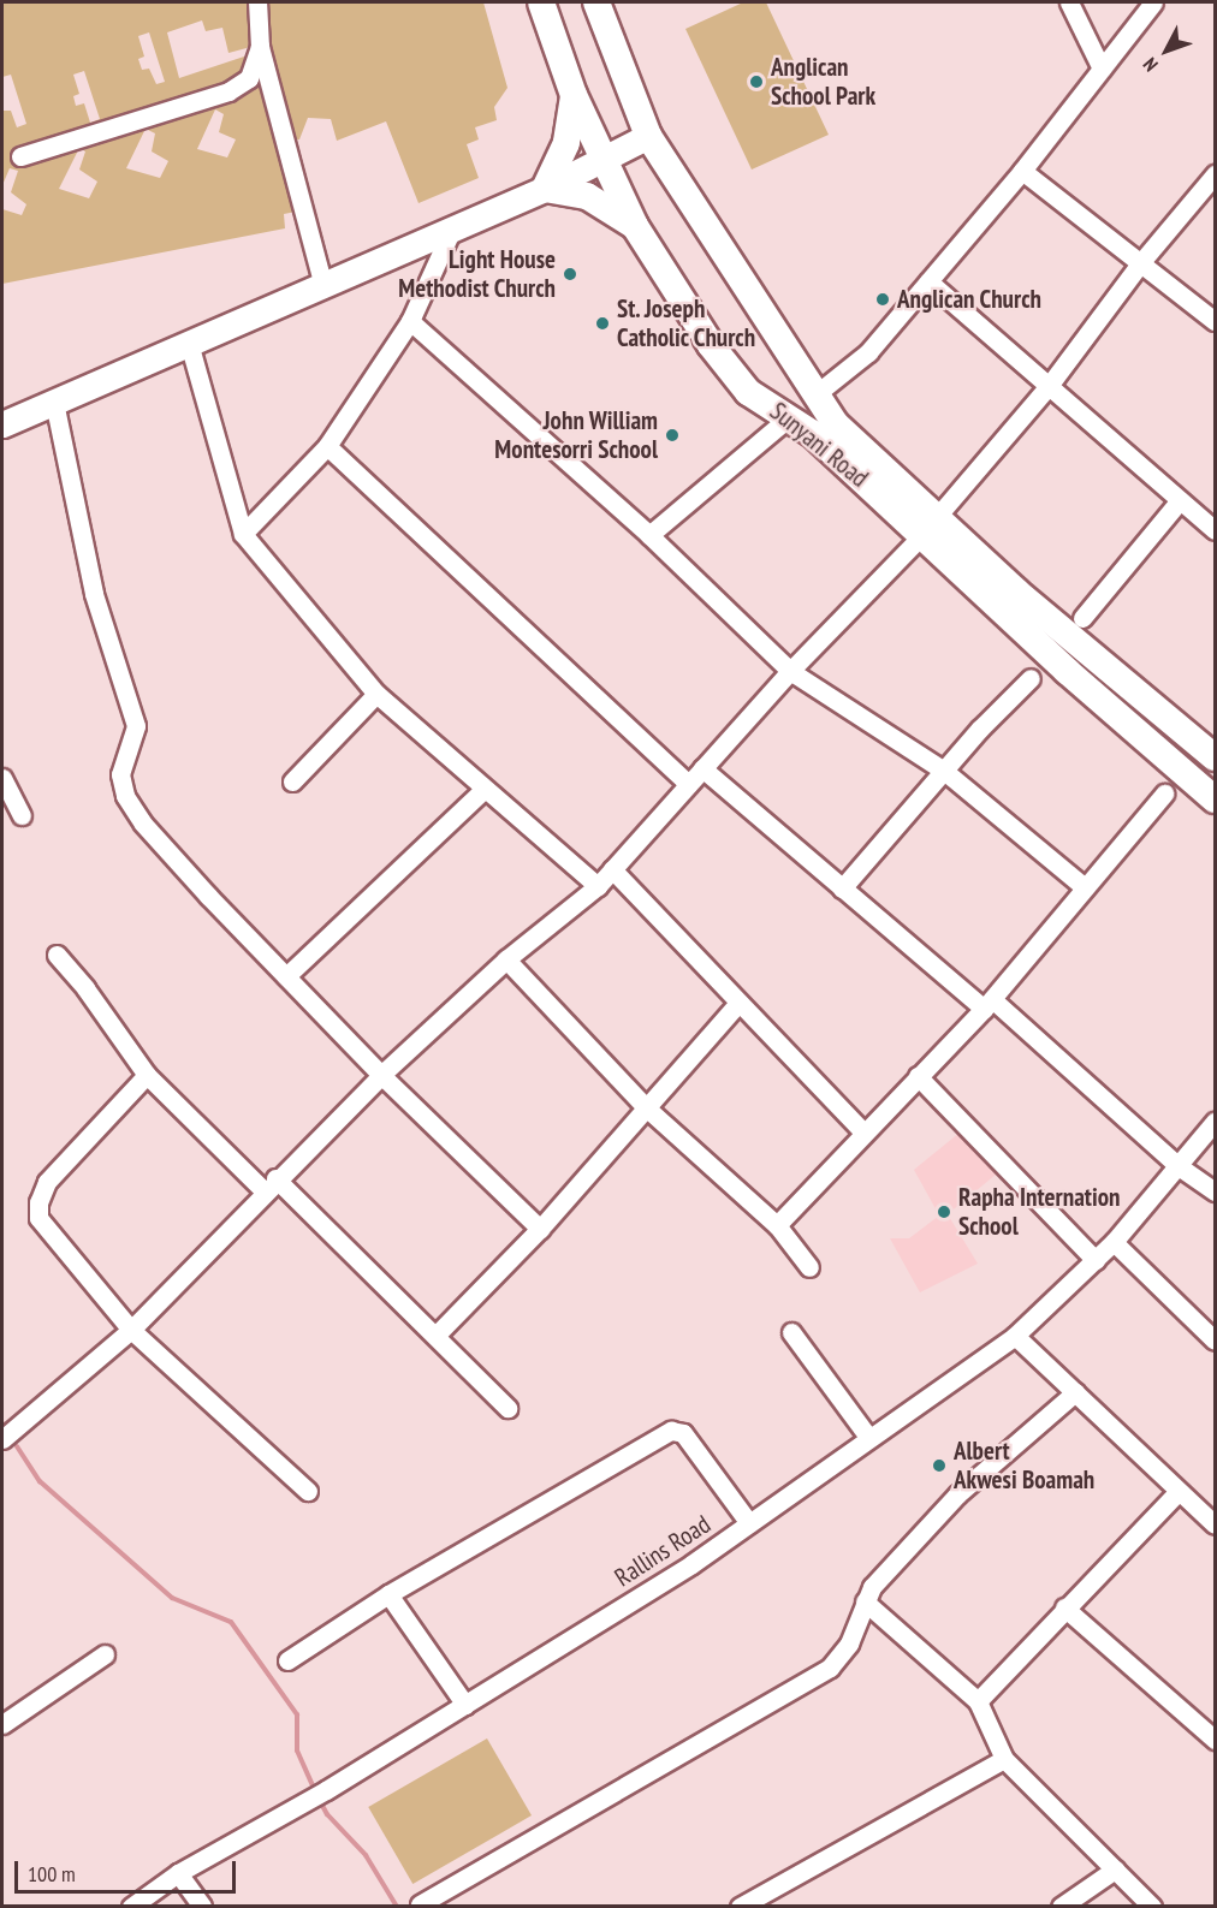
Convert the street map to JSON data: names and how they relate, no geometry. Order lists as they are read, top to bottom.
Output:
{
  "streets": {
    "main road": ["Sunyani Road"],
    "street": ["Rallins Road"]
  },
  "places": [
    "Anglican School Park",
    "Light House Methodist Church",
    "Anglican Church",
    "St. Joseph Catholic Church",
    "John William Montesorri School",
    "Rapha Internation School",
    "Albert Akwesi Boamah"
  ],
  "scale_bar": "100 m",
  "north": "bottom left"
}
